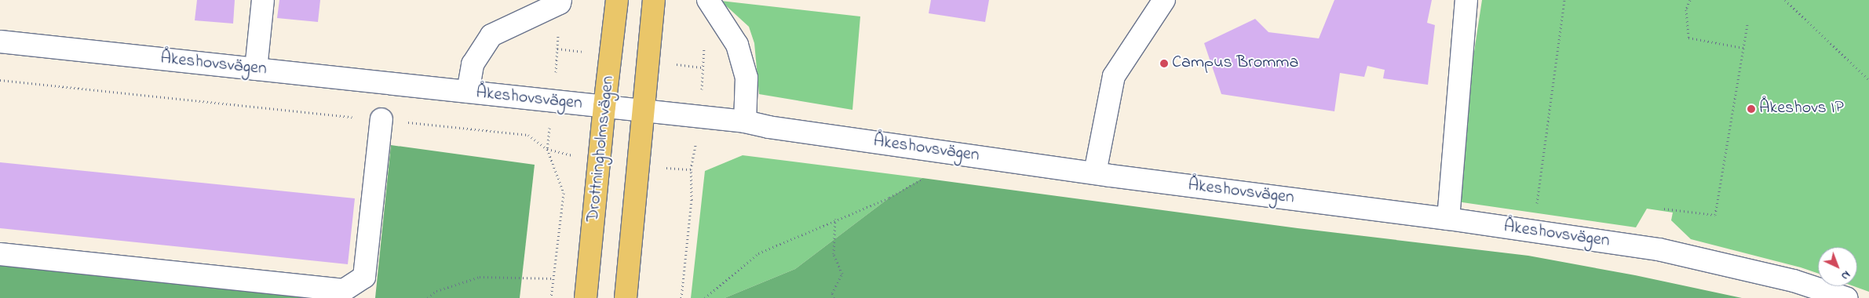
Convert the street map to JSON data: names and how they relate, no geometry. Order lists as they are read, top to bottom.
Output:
{
  "streets": {
    "main road": ["Drottningholmsvägen"],
    "street": ["Åkeshovsvägen"]
  },
  "crossings": [
    ["Åkeshovsvägen", "Drottningholmsvägen"]
  ],
  "places": ["Campus Bromma", "Åkeshovs IP"],
  "north": "bottom right"
}
